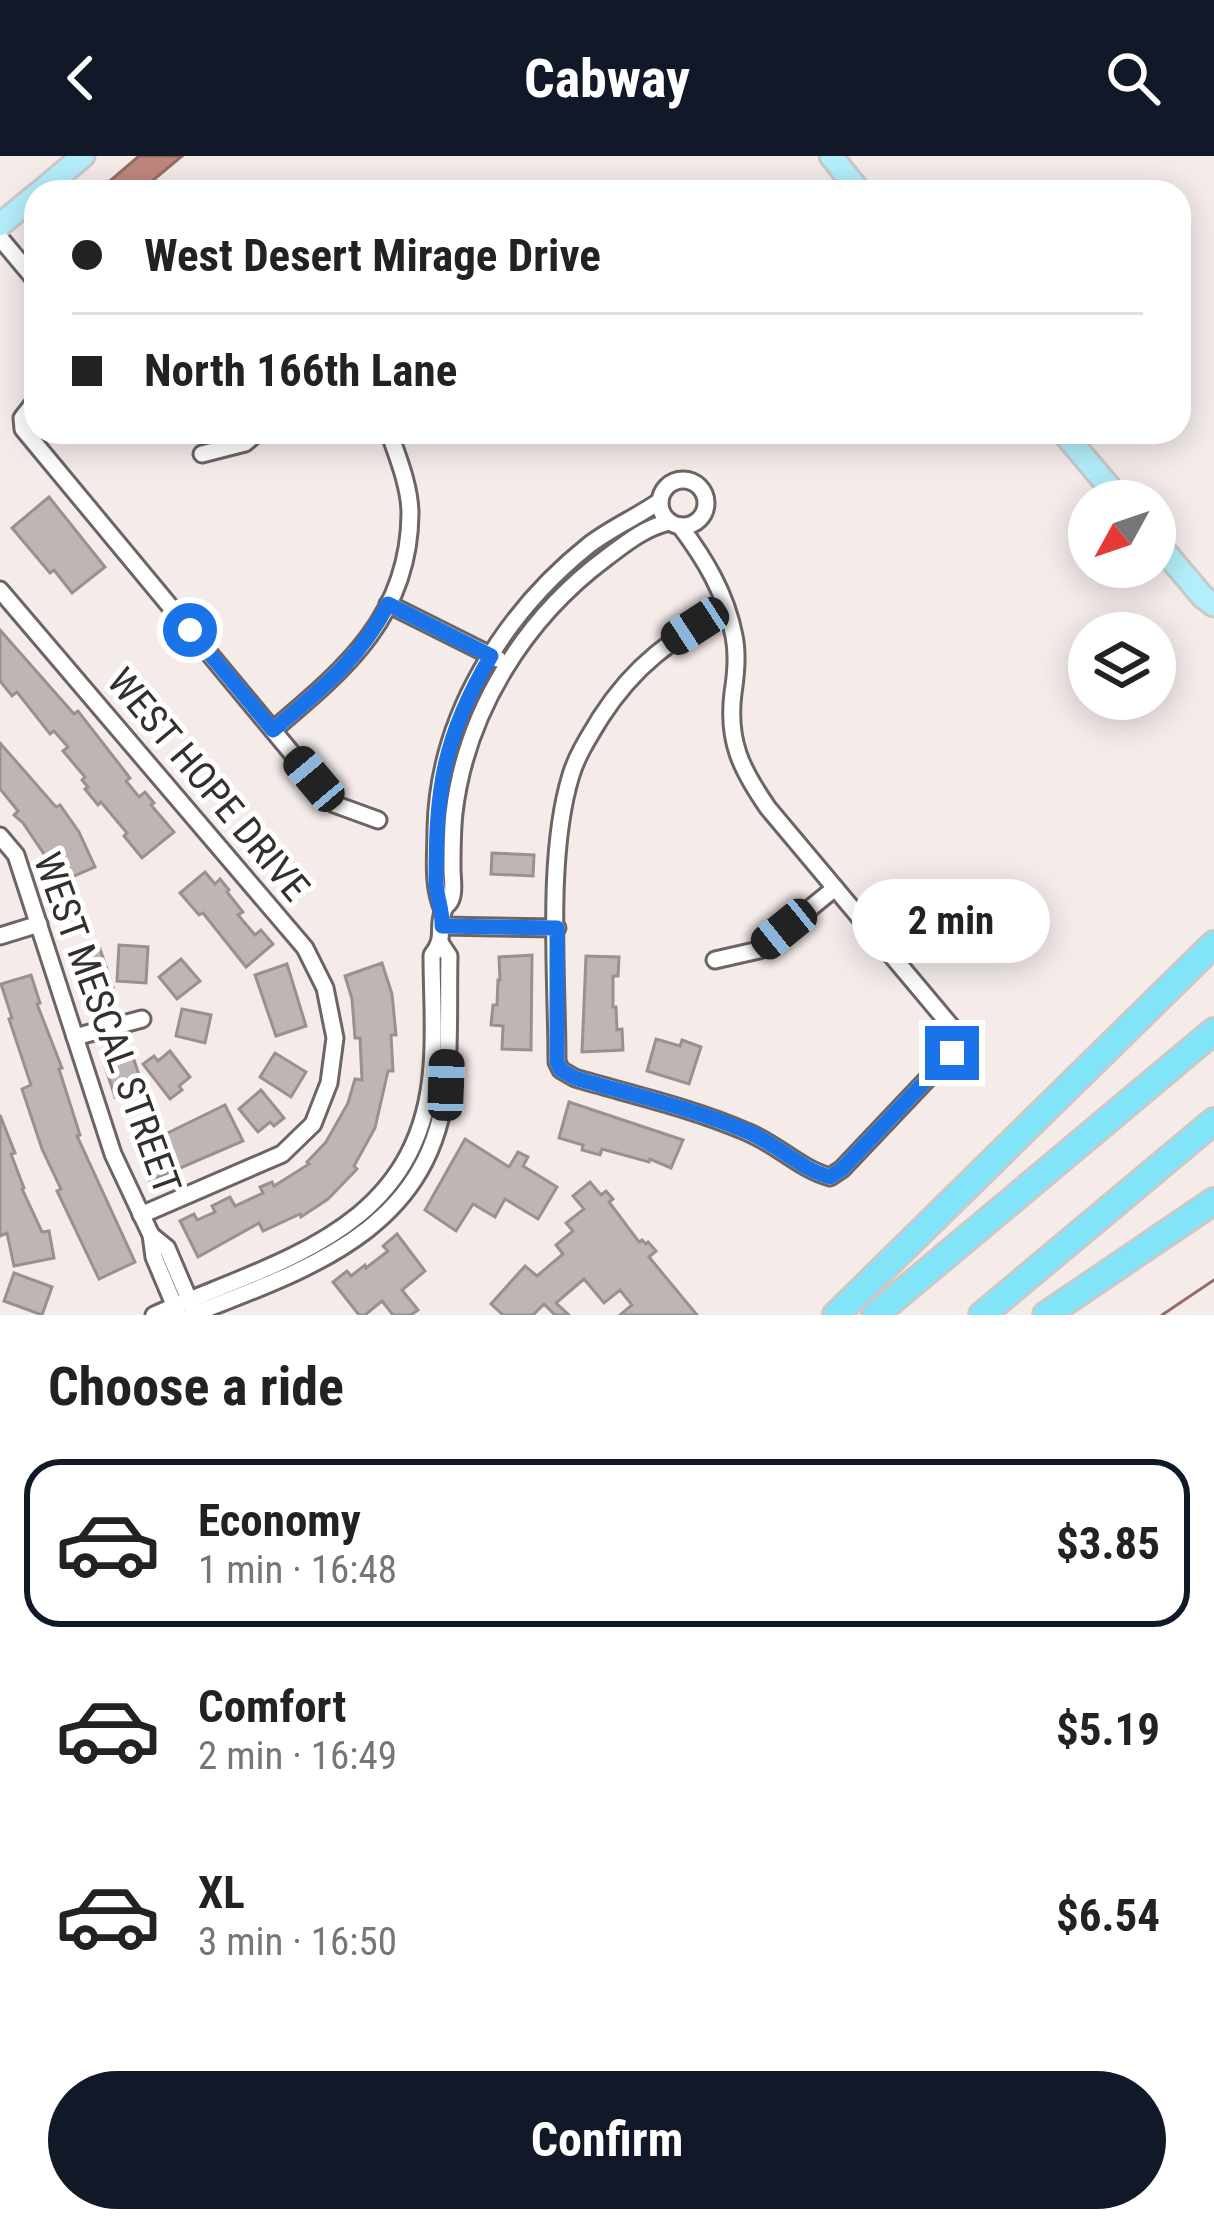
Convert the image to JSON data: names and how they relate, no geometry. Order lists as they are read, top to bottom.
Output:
{
  "streets": {
    "street": ["WEST HOPE DRIVE", "WEST MESCAL STREET"]
  },
  "crossings": [
    ["WEST HOPE DRIVE", "WEST MESCAL STREET"]
  ],
  "north": "bottom left",
  "page": {
    "header": "Cabway",
    "banner": ["West Desert Mirage Drive", "North 166th Lane"],
    "bubble": "2 min",
    "heading": "Choose a ride",
    "list": [
      {
        "name": "Economy",
        "note": "1 min · 16:48",
        "value": "$3.85"
      },
      {
        "name": "Comfort",
        "note": "2 min · 16:49",
        "value": "$5.19"
      },
      {
        "name": "XL",
        "note": "3 min · 16:50",
        "value": "$6.54"
      }
    ],
    "buttons": "Confirm"
  }
}
